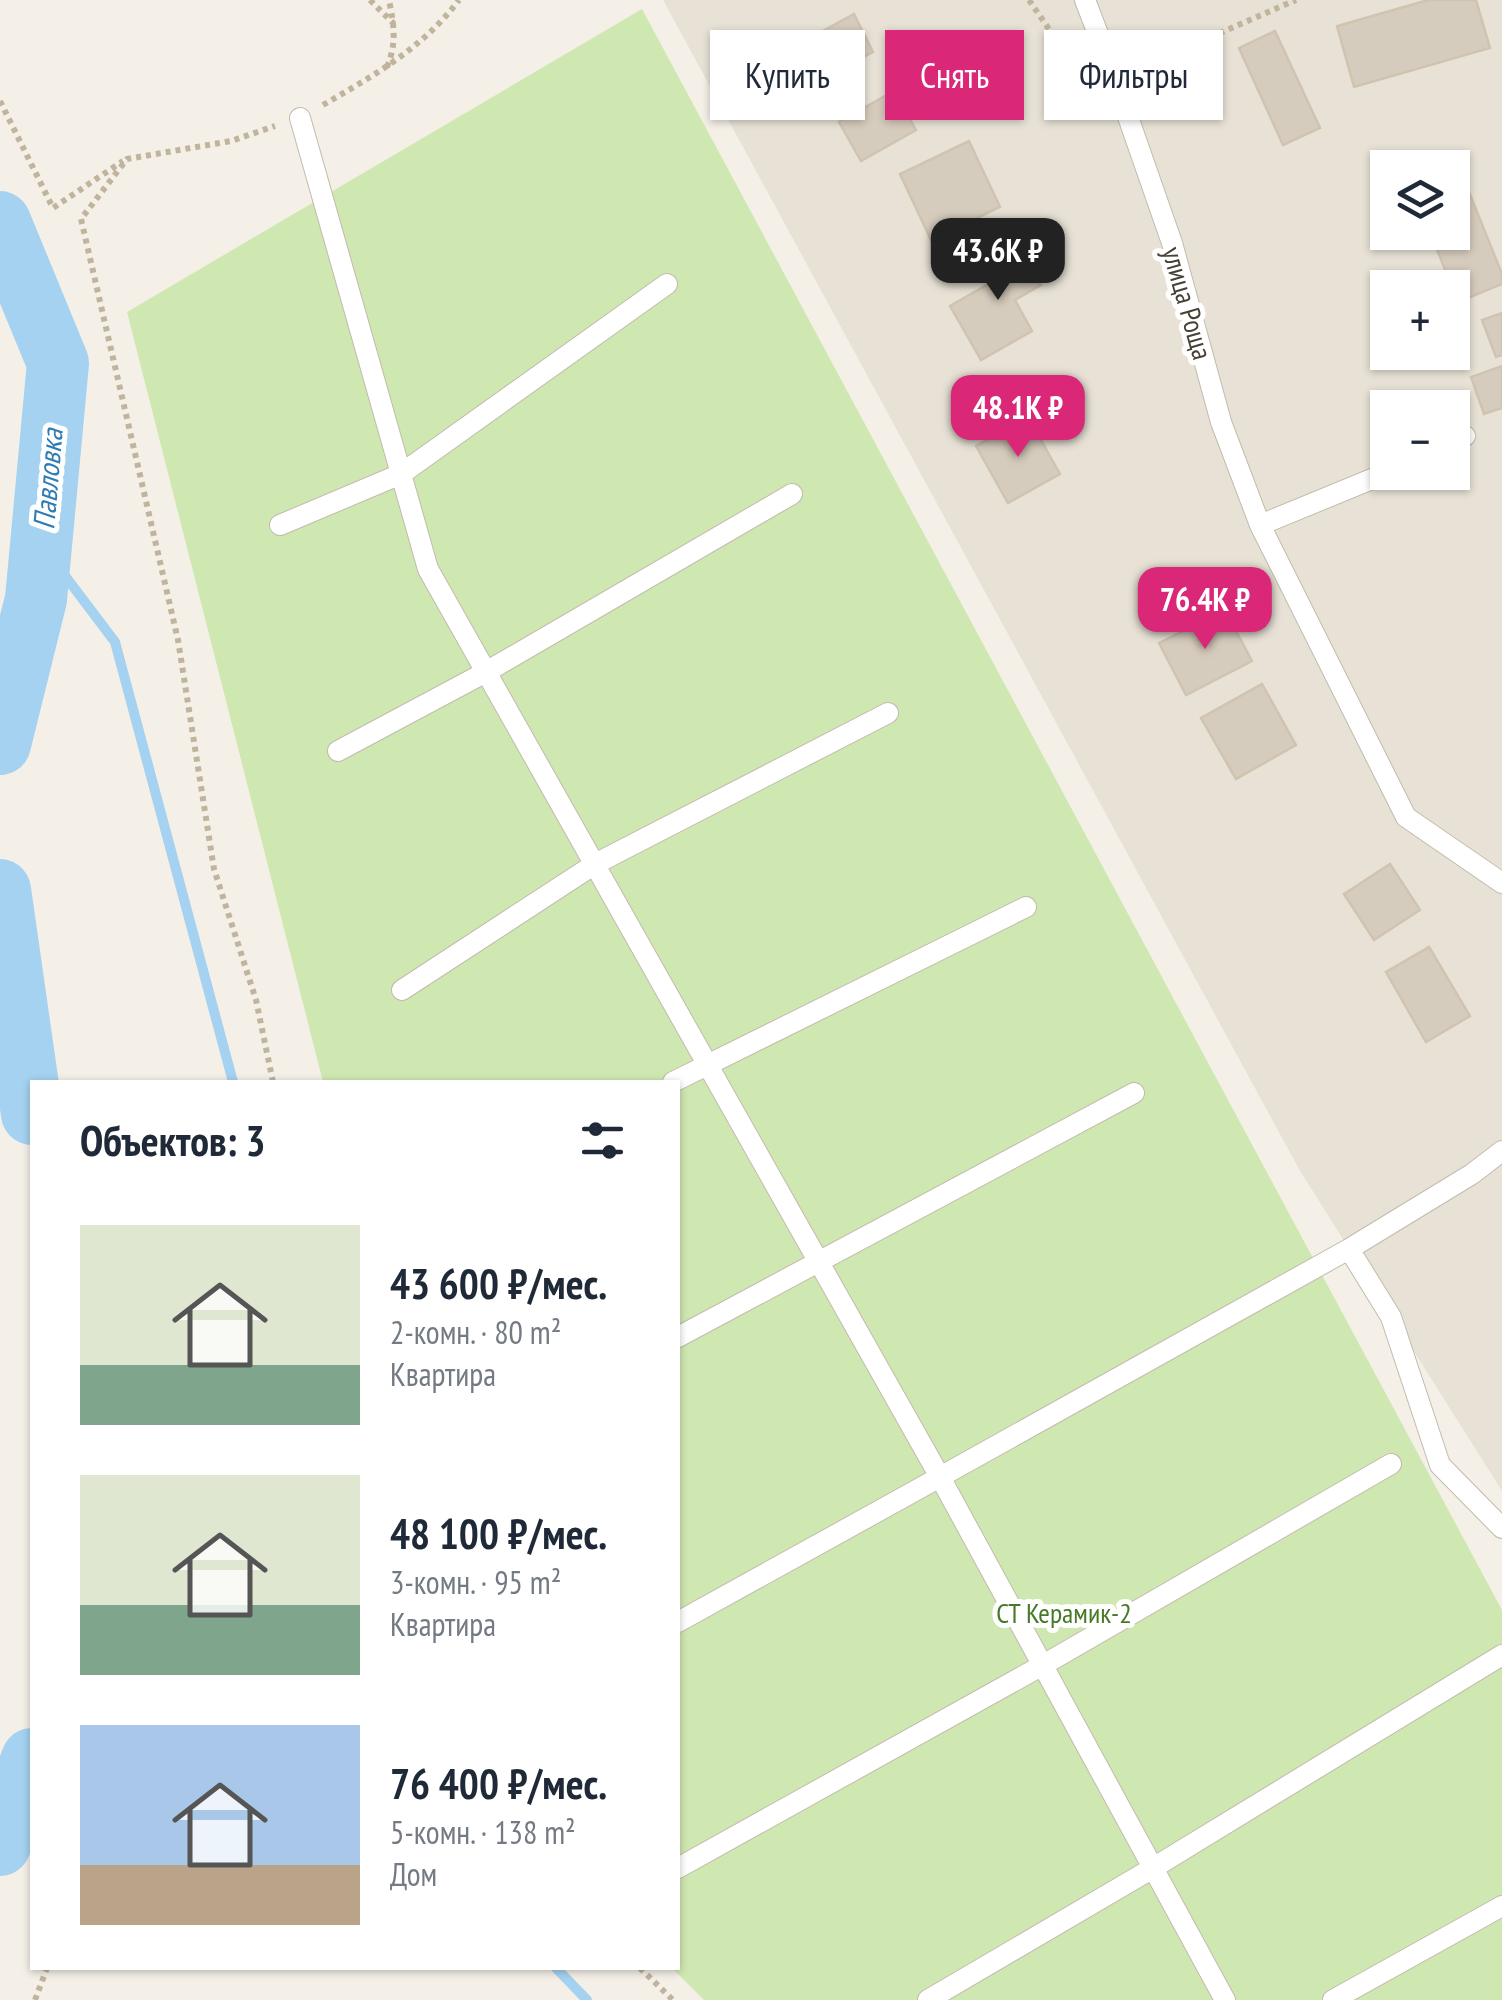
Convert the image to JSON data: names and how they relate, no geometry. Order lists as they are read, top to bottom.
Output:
{
  "streets": {
    "lane": ["улица Роща"]
  },
  "water": ["Павловка"],
  "parks": ["СТ Керамик-2"],
  "page": {
    "chip": ["Купить", "Снять", "Фильтры"],
    "map_buttons": ["+", "−"],
    "price": ["43.6K ₽", "48.1K ₽", "76.4K ₽"],
    "heading": "Объектов: 3",
    "list": [
      {
        "name": "43 600 ₽/мес.",
        "note": "2-комн. · 80 m² · Квартира"
      },
      {
        "name": "48 100 ₽/мес.",
        "note": "3-комн. · 95 m² · Квартира"
      },
      {
        "name": "76 400 ₽/мес.",
        "note": "5-комн. · 138 m² · Дом"
      }
    ]
  }
}
